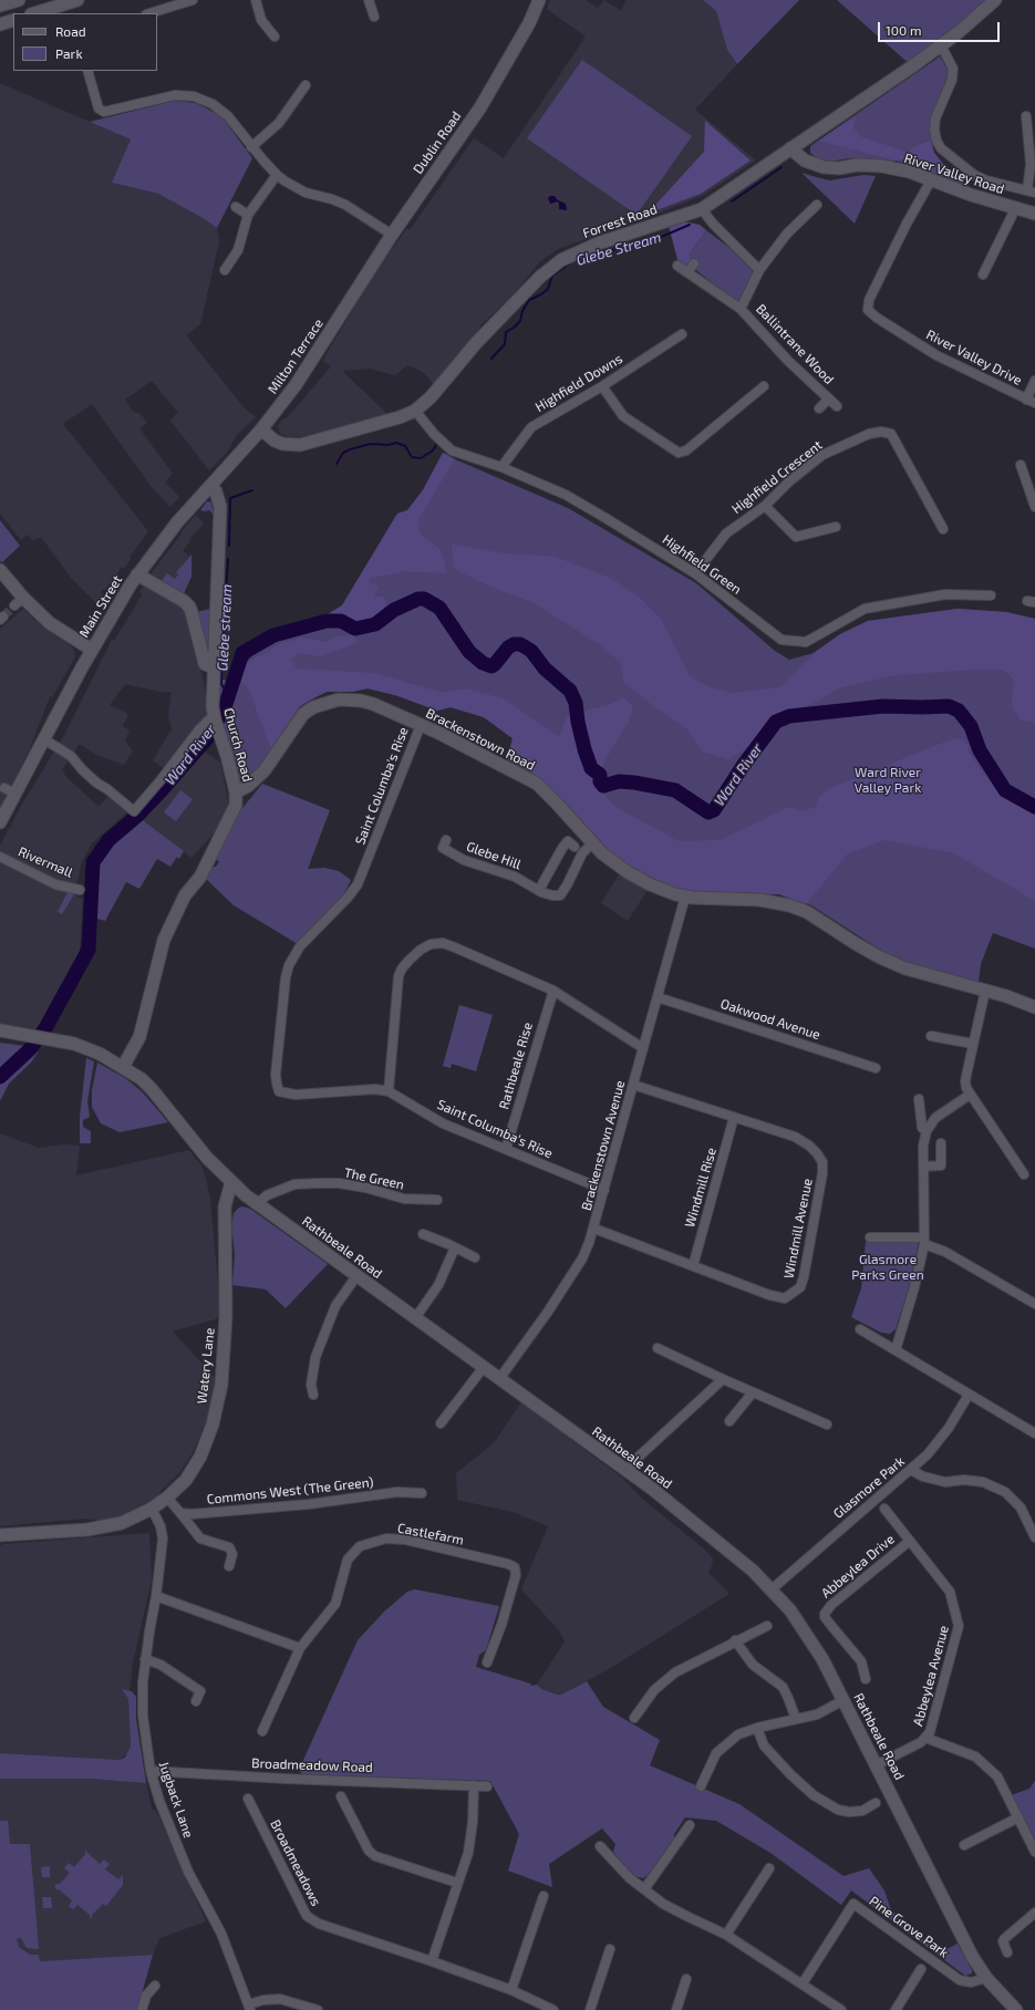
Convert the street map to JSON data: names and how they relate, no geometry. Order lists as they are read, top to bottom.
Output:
{
  "streets": {
    "street": [
      "Dublin Road",
      "River Valley Road",
      "Forrest Road",
      "Ballintrane Wood",
      "Milton Terrace",
      "River Valley Drive",
      "Highfield Downs",
      "Highfield Crescent",
      "Highfield Green",
      "Main Street",
      "Brackenstown Road",
      "Church Road",
      "Saint Columba's Rise",
      "Glebe Hill",
      "Rivermall",
      "Oakwood Avenue",
      "Rathbeale Rise",
      "Brackenstown Avenue",
      "The Green",
      "Windmill Rise",
      "Windmill Avenue",
      "Rathbeale Road",
      "Watery Lane",
      "Glasmore Park",
      "Commons West (The Green)",
      "Castlefarm",
      "Abbeylea Drive",
      "Abbeylea Avenue",
      "Broadmeadow Road",
      "Jugback Lane",
      "Broadmeadows",
      "Pine Grove Park"
    ]
  },
  "crossings": [
    ["Dublin Road", "Milton Terrace"],
    ["River Valley Road", "Forrest Road"],
    ["River Valley Road", "River Valley Drive"],
    ["Forrest Road", "Milton Terrace"],
    ["Forrest Road", "Highfield Green"],
    ["Forrest Road", "Main Street"],
    ["Milton Terrace", "Main Street"],
    ["Highfield Downs", "Highfield Green"],
    ["Highfield Crescent", "Highfield Green"],
    ["Main Street", "Church Road"],
    ["Brackenstown Road", "Church Road"],
    ["Brackenstown Road", "Saint Columba's Rise"],
    ["Brackenstown Road", "Glebe Hill"],
    ["Brackenstown Road", "Brackenstown Avenue"],
    ["Church Road", "Rathbeale Road"],
    ["Saint Columba's Rise", "Rathbeale Rise"],
    ["Saint Columba's Rise", "Brackenstown Avenue"],
    ["Oakwood Avenue", "Brackenstown Avenue"],
    ["Brackenstown Avenue", "Windmill Avenue"],
    ["Brackenstown Avenue", "Rathbeale Road"],
    ["The Green", "Rathbeale Road"],
    ["Windmill Rise", "Windmill Avenue"],
    ["Rathbeale Road", "Watery Lane"],
    ["Rathbeale Road", "Glasmore Park"],
    ["Rathbeale Road", "Abbeylea Avenue"],
    ["Rathbeale Road", "Pine Grove Park"],
    ["Watery Lane", "Jugback Lane"],
    ["Abbeylea Drive", "Abbeylea Avenue"],
    ["Broadmeadow Road", "Jugback Lane"]
  ],
  "water": ["Glebe Stream", "Glebe stream", "Ward River"],
  "parks": ["Ward River Valley Park", "Glasmore Parks Green"],
  "legend": ["Road", "Park"],
  "scale_bar": "100 m"
}
